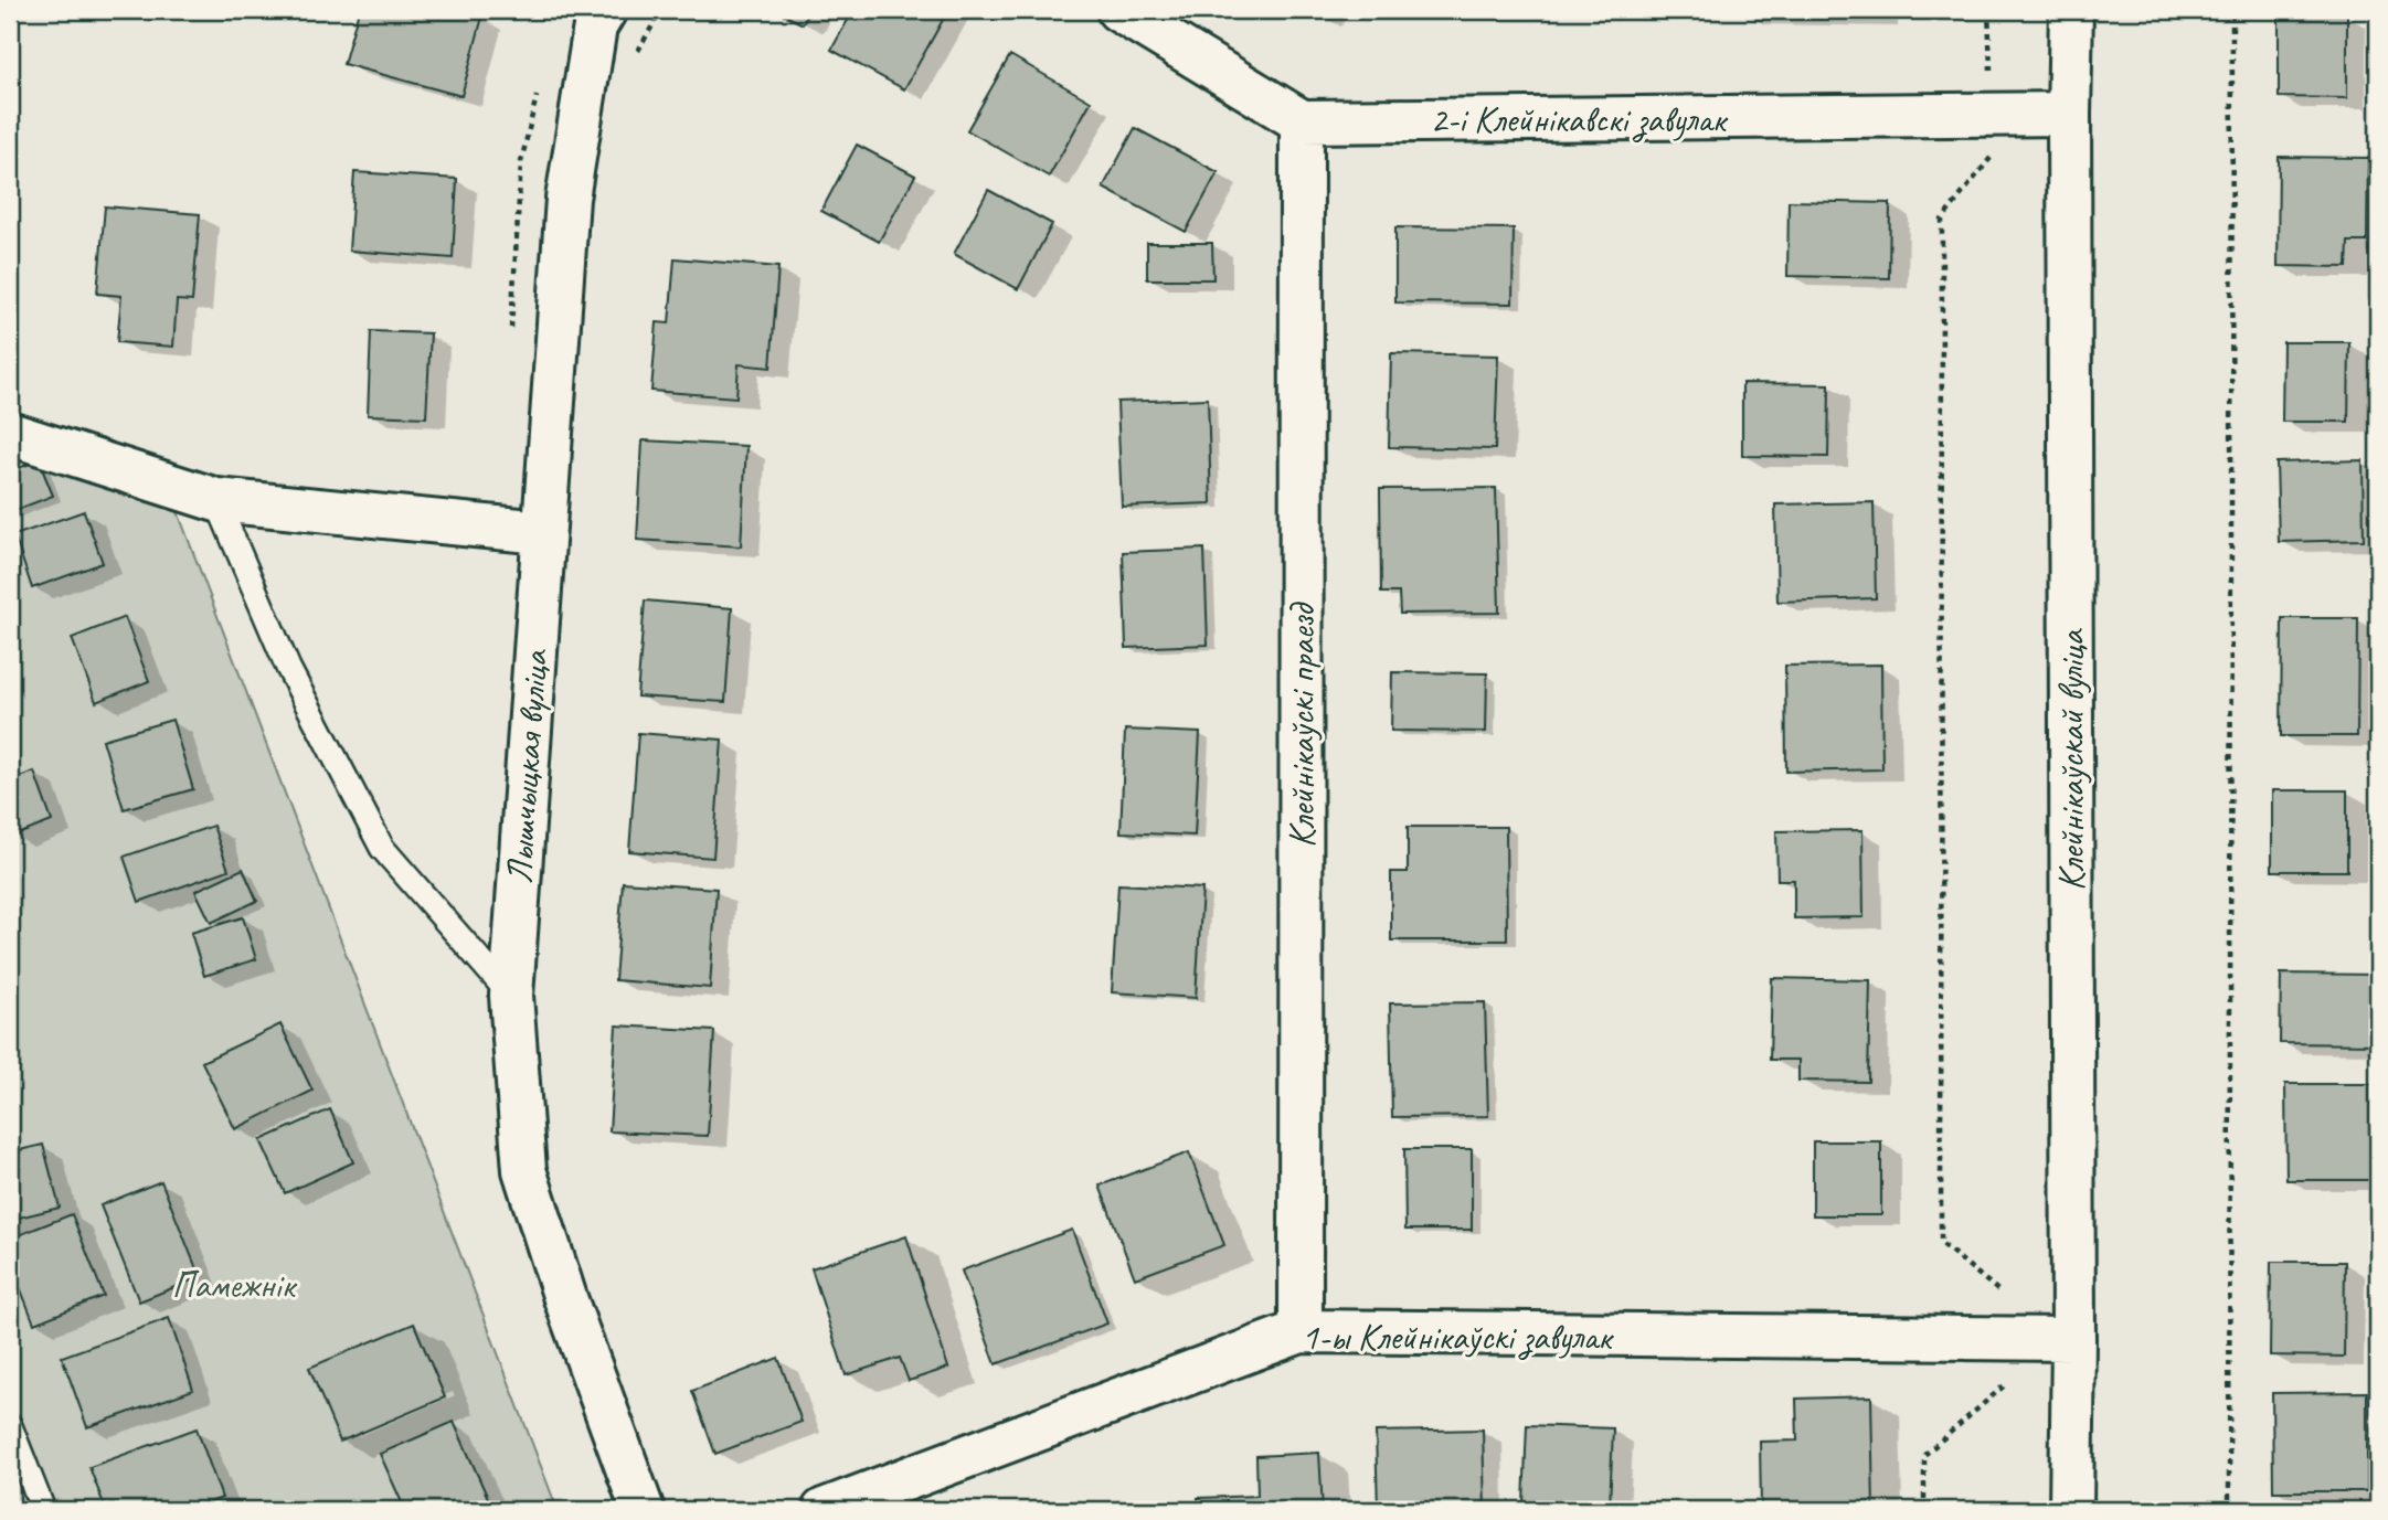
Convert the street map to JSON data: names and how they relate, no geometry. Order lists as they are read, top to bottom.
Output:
{
  "streets": {
    "street": [
      "2-і Клейнікавскі завулак",
      "Клейнікаўскі праезд",
      "Клейнікаўскай вуліца",
      "Лышчыцкая вуліца",
      "1-ы Клейнікаўскі завулак"
    ]
  },
  "crossings": [
    ["2-і Клейнікавскі завулак", "Клейнікаўскі праезд"],
    ["2-і Клейнікавскі завулак", "Клейнікаўскай вуліца"],
    ["Клейнікаўскі праезд", "1-ы Клейнікаўскі завулак"],
    ["Клейнікаўскай вуліца", "1-ы Клейнікаўскі завулак"]
  ],
  "parks": ["Памежнік"]
}
